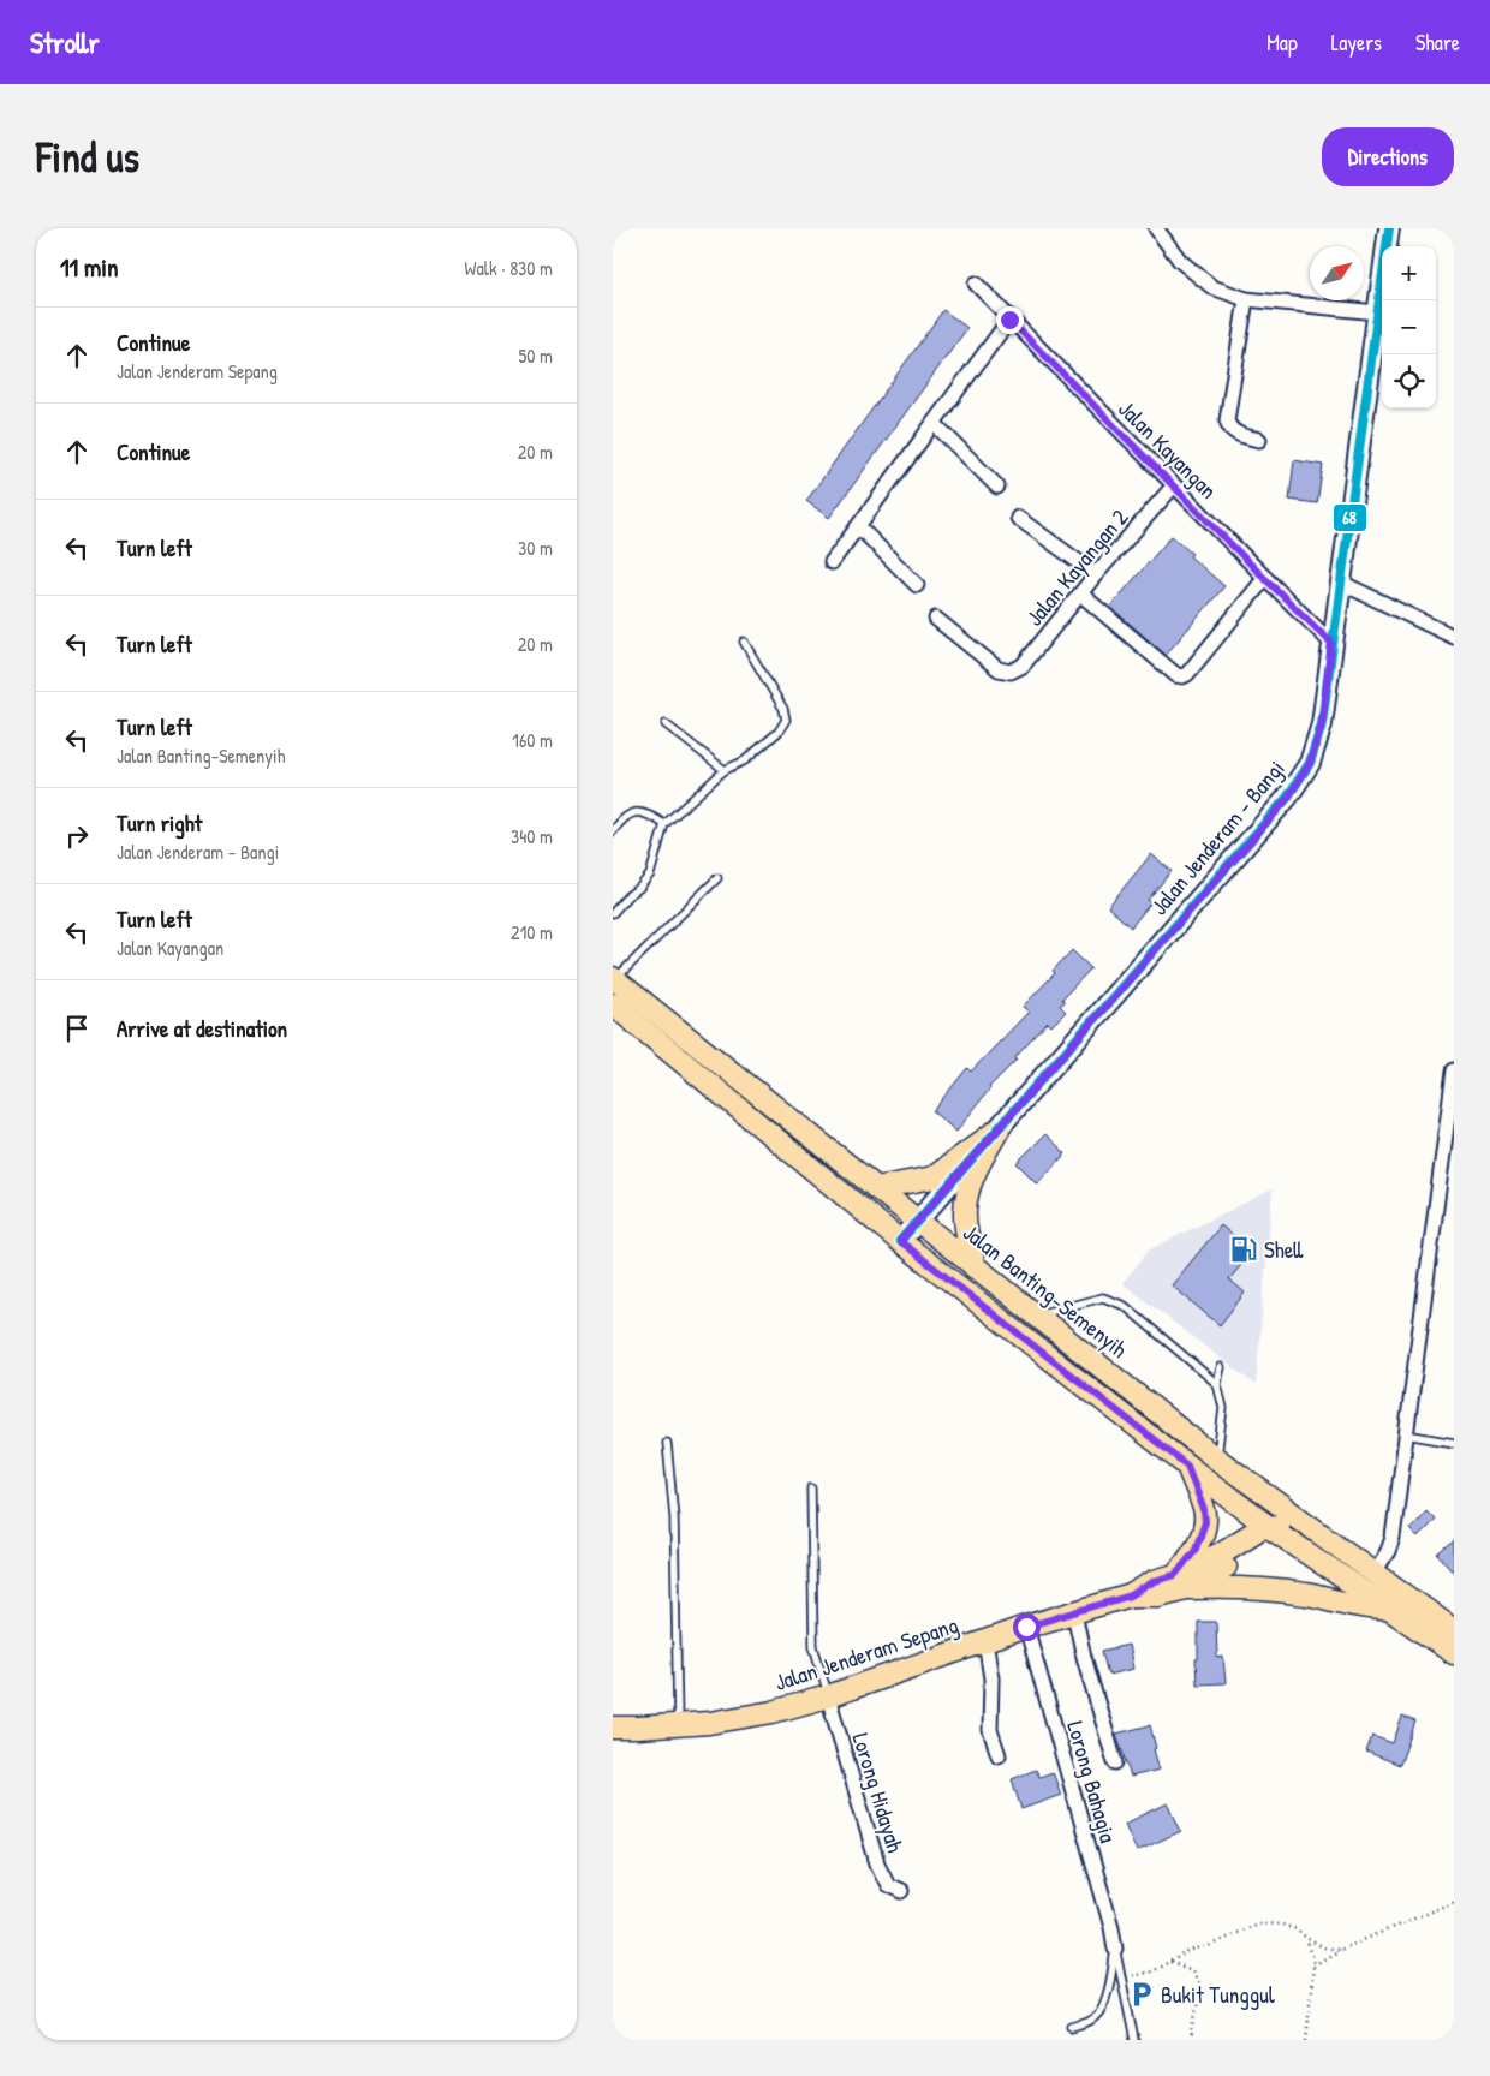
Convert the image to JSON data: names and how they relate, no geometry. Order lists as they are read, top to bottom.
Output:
{
  "streets": {
    "main road": ["Jalan Jenderam - Bangi", "Jalan Banting-Semenyih", "Jalan Jenderam Sepang"],
    "street": [
      "Jalan Kayangan",
      "Jalan Kayangan 2",
      "Lorong Bahagia",
      "Lorong Hidayah"
    ]
  },
  "crossings": [
    ["Jalan Kayangan", "Jalan Kayangan 2"],
    ["Jalan Kayangan", "Jalan Jenderam - Bangi"],
    ["Jalan Jenderam - Bangi", "Jalan Banting-Semenyih"],
    ["Jalan Jenderam Sepang", "Lorong Bahagia"],
    ["Jalan Jenderam Sepang", "Lorong Hidayah"]
  ],
  "places": {
    "fuel station": ["Shell"],
    "parking": ["Bukit Tunggul"]
  },
  "lines": ["transit line 68"],
  "north": "top right",
  "page": {
    "header": "Strollr",
    "nav": ["Map", "Layers", "Share"],
    "buttons": "Directions",
    "title": "Find us",
    "heading": ["11 min", "Walk · 830 m"],
    "map_buttons": ["+", "−"],
    "list": [
      ["Continue", "Jalan Jenderam Sepang", "50 m"],
      ["Continue", "20 m"],
      ["Turn left", "30 m"],
      ["Turn left", "20 m"],
      ["Turn left", "Jalan Banting-Semenyih", "160 m"],
      ["Turn right", "Jalan Jenderam - Bangi", "340 m"],
      ["Turn left", "Jalan Kayangan", "210 m"],
      "Arrive at destination"
    ]
  }
}
